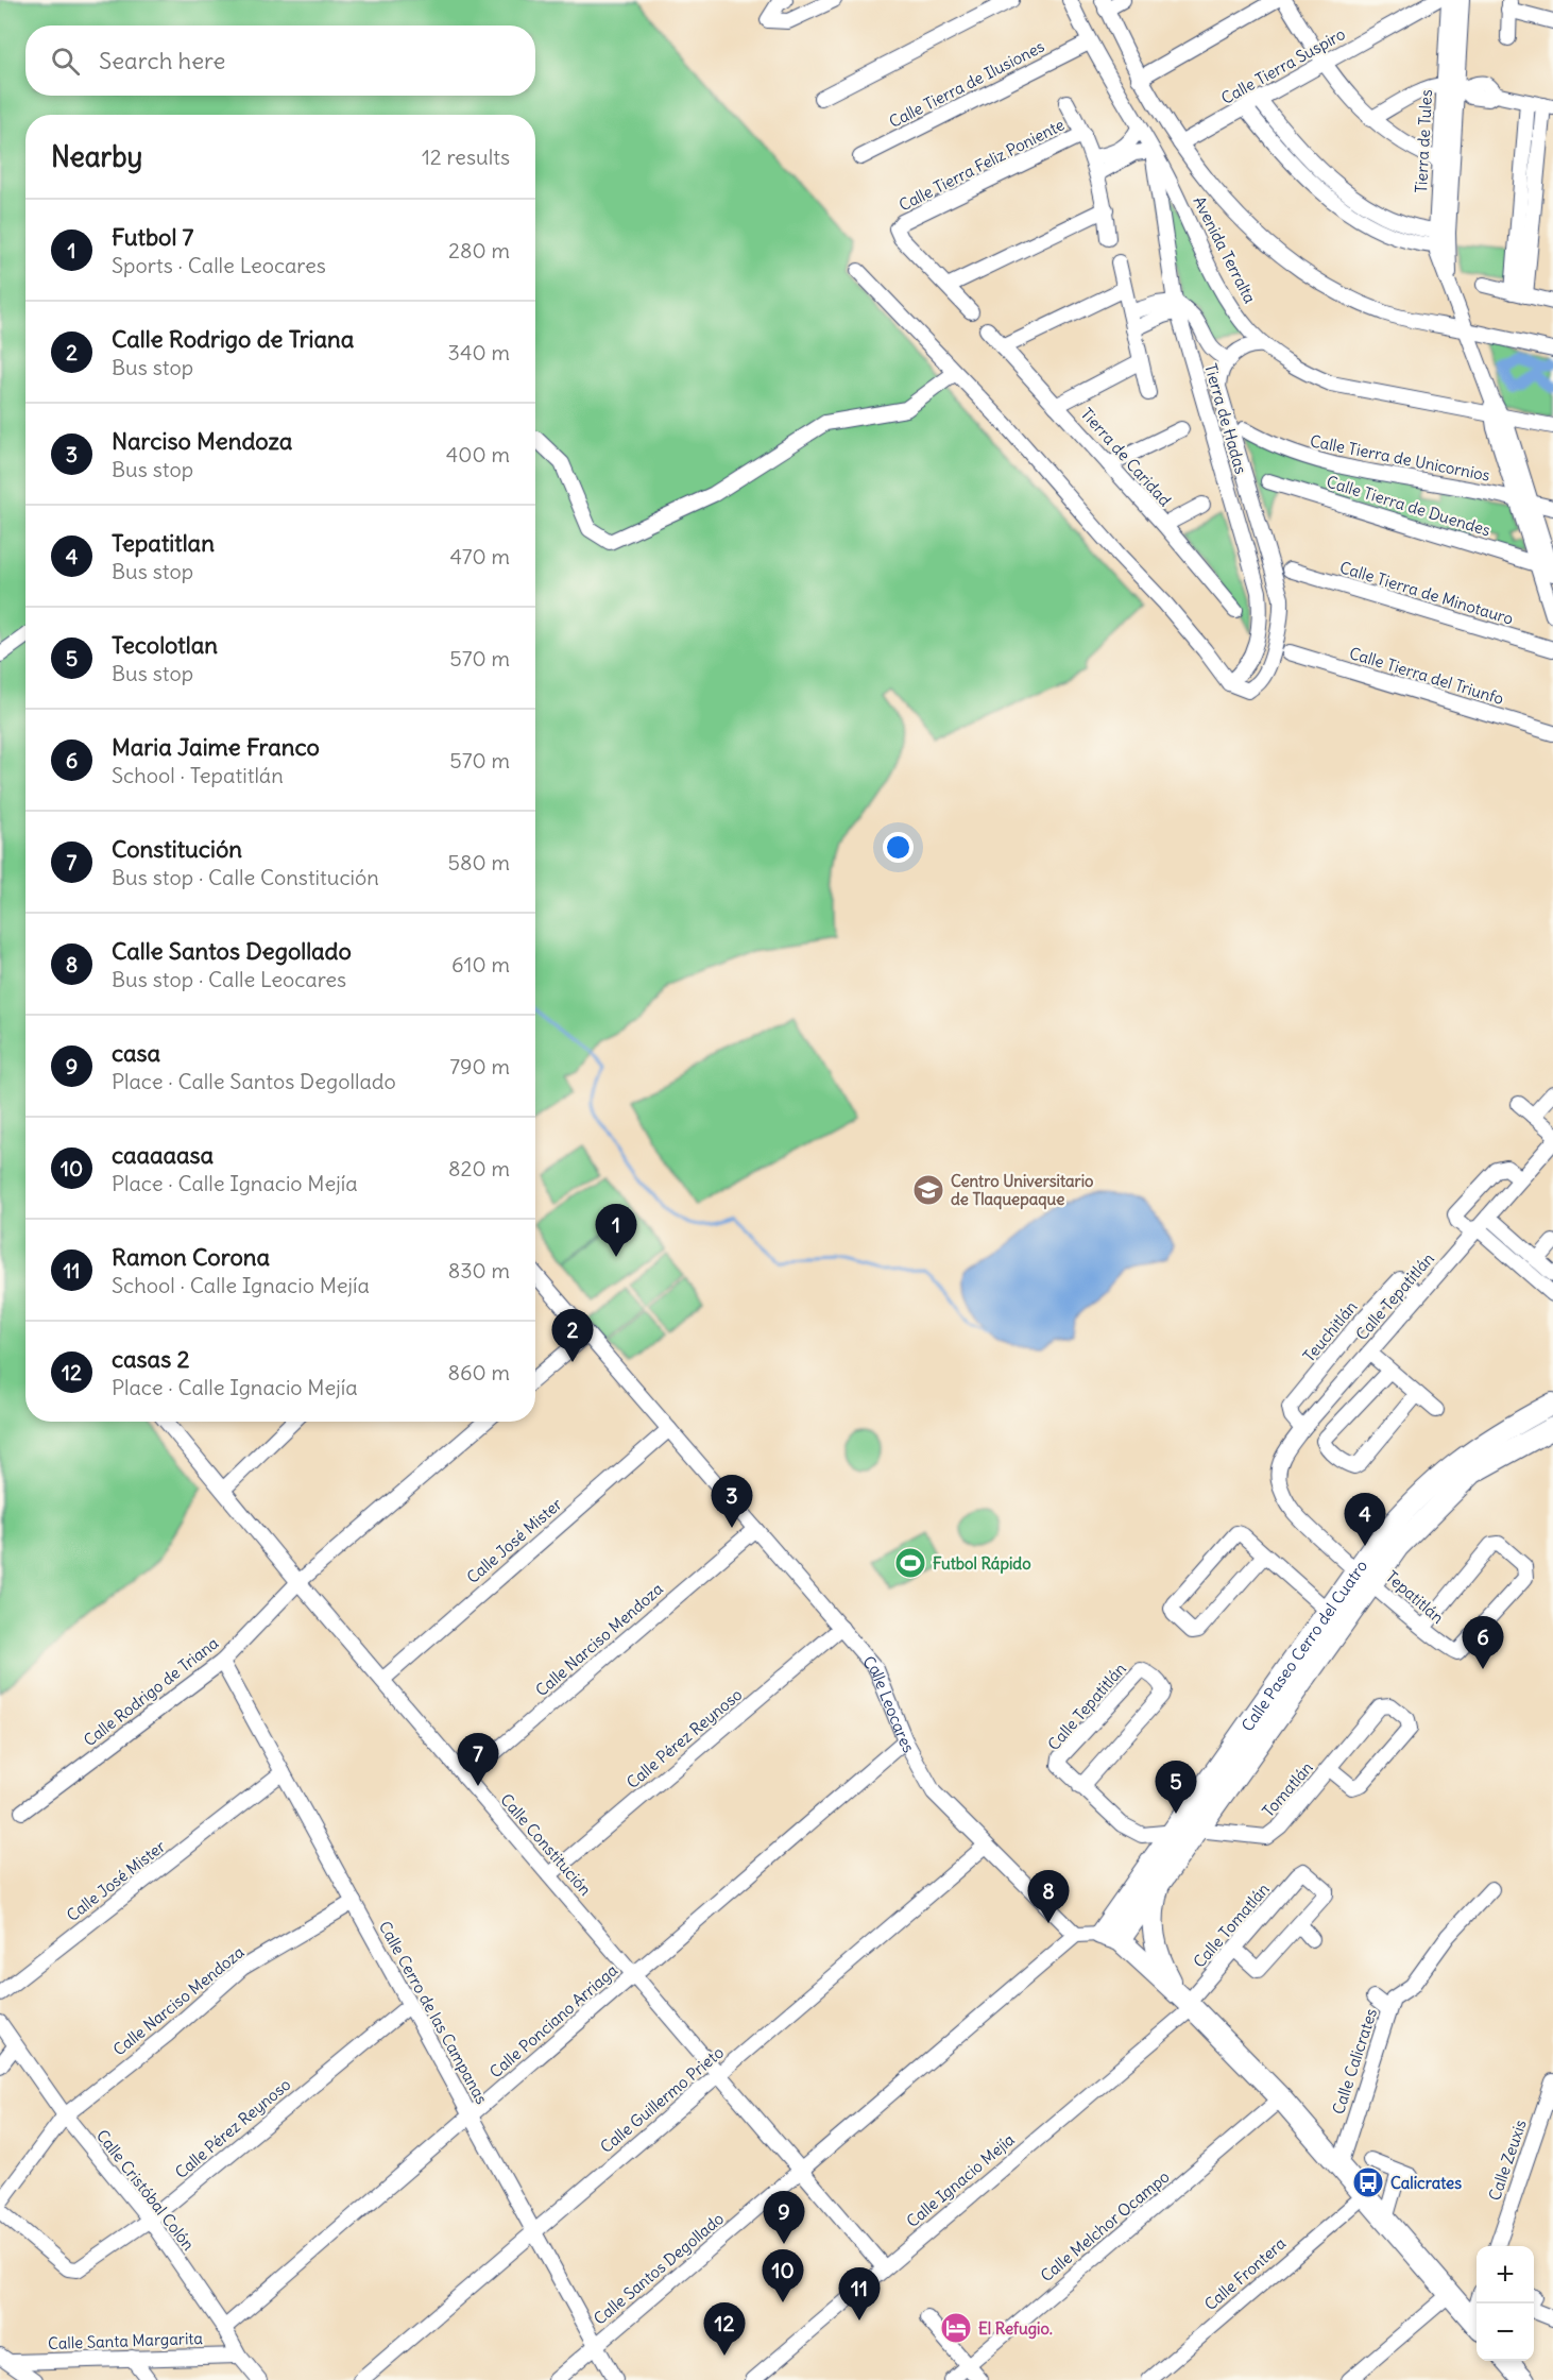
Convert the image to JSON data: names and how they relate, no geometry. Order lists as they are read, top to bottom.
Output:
{
  "streets": {
    "street": [
      "Calle Tierra Suspiro",
      "Calle Tierra de Ilusiones",
      "Tierra de Tules",
      "Calle Tierra Feliz Poniente",
      "Avenida Terralta",
      "Tierra de Hadas",
      "Tierra de Caridad",
      "Calle Tierra de Unicornios",
      "Calle Tierra de Duendes",
      "Calle Tierra de Minotauro",
      "Calle Tierra del Triunfo",
      "Calle Tepatitlán",
      "Teuchitlán",
      "Calle José Mister",
      "Tepatitlán",
      "Calle Narciso Mendoza",
      "Calle Paseo Cerro del Cuatro",
      "Calle Rodrigo de Triana",
      "Calle Leocares",
      "Calle Pérez Reynoso",
      "Tomatlán",
      "Calle Constitución",
      "Calle Tomatlán",
      "Calle Cerro de las Campanas",
      "Calle Ponciano Arriaga",
      "Calle Calicrates",
      "Calle Guillermo Prieto",
      "Calle Zeuxis",
      "Calle Ignacio Mejía",
      "Calle Cristóbal Colón",
      "Calle Melchor Ocampo",
      "Calle Santos Degollado",
      "Calle Frontera",
      "Calle Santa Margarita"
    ]
  },
  "crossings": [
    ["Calle Tierra Suspiro", "Avenida Terralta"],
    ["Calle Tierra de Ilusiones", "Avenida Terralta"],
    ["Tierra de Tules", "Avenida Terralta"],
    ["Tierra de Tules", "Calle Tierra de Unicornios"],
    ["Avenida Terralta", "Tierra de Hadas"],
    ["Calle Tepatitlán", "Teuchitlán"],
    ["Calle Tepatitlán", "Tepatitlán"],
    ["Calle José Mister", "Calle Leocares"],
    ["Calle José Mister", "Calle Constitución"],
    ["Calle José Mister", "Calle Cerro de las Campanas"],
    ["Tepatitlán", "Calle Paseo Cerro del Cuatro"],
    ["Calle Narciso Mendoza", "Calle Leocares"],
    ["Calle Narciso Mendoza", "Calle Constitución"],
    ["Calle Narciso Mendoza", "Calle Cerro de las Campanas"],
    ["Calle Narciso Mendoza", "Calle Cristóbal Colón"],
    ["Calle Paseo Cerro del Cuatro", "Tomatlán"],
    ["Calle Rodrigo de Triana", "Calle Constitución"],
    ["Calle Rodrigo de Triana", "Calle Cerro de las Campanas"],
    ["Calle Leocares", "Calle Pérez Reynoso"],
    ["Calle Leocares", "Calle Ponciano Arriaga"],
    ["Calle Leocares", "Calle Guillermo Prieto"],
    ["Calle Leocares", "Calle Santos Degollado"],
    ["Calle Pérez Reynoso", "Calle Constitución"],
    ["Calle Pérez Reynoso", "Calle Cerro de las Campanas"],
    ["Calle Pérez Reynoso", "Calle Cristóbal Colón"],
    ["Calle Constitución", "Calle Ponciano Arriaga"],
    ["Calle Constitución", "Calle Guillermo Prieto"],
    ["Calle Constitución", "Calle Ignacio Mejía"],
    ["Calle Constitución", "Calle Santos Degollado"],
    ["Calle Tomatlán", "Calle Ignacio Mejía"],
    ["Calle Cerro de las Campanas", "Calle Ponciano Arriaga"],
    ["Calle Cerro de las Campanas", "Calle Guillermo Prieto"],
    ["Calle Cerro de las Campanas", "Calle Santos Degollado"],
    ["Calle Ponciano Arriaga", "Calle Cristóbal Colón"],
    ["Calle Cristóbal Colón", "Calle Santa Margarita"]
  ],
  "places": {
    "school or university": ["Centro Universitario de Tlaquepaque"],
    "sports": ["Futbol Rápido"],
    "bus stop": ["Calicrates"],
    "hotel": ["El Refugio."]
  },
  "page": {
    "search": "Search here",
    "heading": ["Nearby", "12 results"],
    "list": [
      {
        "mark": "1",
        "name": "Futbol 7",
        "note": "Sports · Calle Leocares",
        "value": "280 m"
      },
      {
        "mark": "2",
        "name": "Calle Rodrigo de Triana",
        "note": "Bus stop",
        "value": "340 m"
      },
      {
        "mark": "3",
        "name": "Narciso Mendoza",
        "note": "Bus stop",
        "value": "400 m"
      },
      {
        "mark": "4",
        "name": "Tepatitlan",
        "note": "Bus stop",
        "value": "470 m"
      },
      {
        "mark": "5",
        "name": "Tecolotlan",
        "note": "Bus stop",
        "value": "570 m"
      },
      {
        "mark": "6",
        "name": "Maria Jaime Franco",
        "note": "School · Tepatitlán",
        "value": "570 m"
      },
      {
        "mark": "7",
        "name": "Constitución",
        "note": "Bus stop · Calle Constitución",
        "value": "580 m"
      },
      {
        "mark": "8",
        "name": "Calle Santos Degollado",
        "note": "Bus stop · Calle Leocares",
        "value": "610 m"
      },
      {
        "mark": "9",
        "name": "casa",
        "note": "Place · Calle Santos Degollado",
        "value": "790 m"
      },
      {
        "mark": "10",
        "name": "caaaaasa",
        "note": "Place · Calle Ignacio Mejía",
        "value": "820 m"
      },
      {
        "mark": "11",
        "name": "Ramon Corona",
        "note": "School · Calle Ignacio Mejía",
        "value": "830 m"
      },
      {
        "mark": "12",
        "name": "casas 2",
        "note": "Place · Calle Ignacio Mejía",
        "value": "860 m"
      }
    ],
    "pins": [
      "1",
      "2",
      "3",
      "4",
      "6",
      "7",
      "5",
      "8",
      "9",
      "10",
      "11",
      "12"
    ],
    "map_buttons": ["+", "−"]
  }
}
